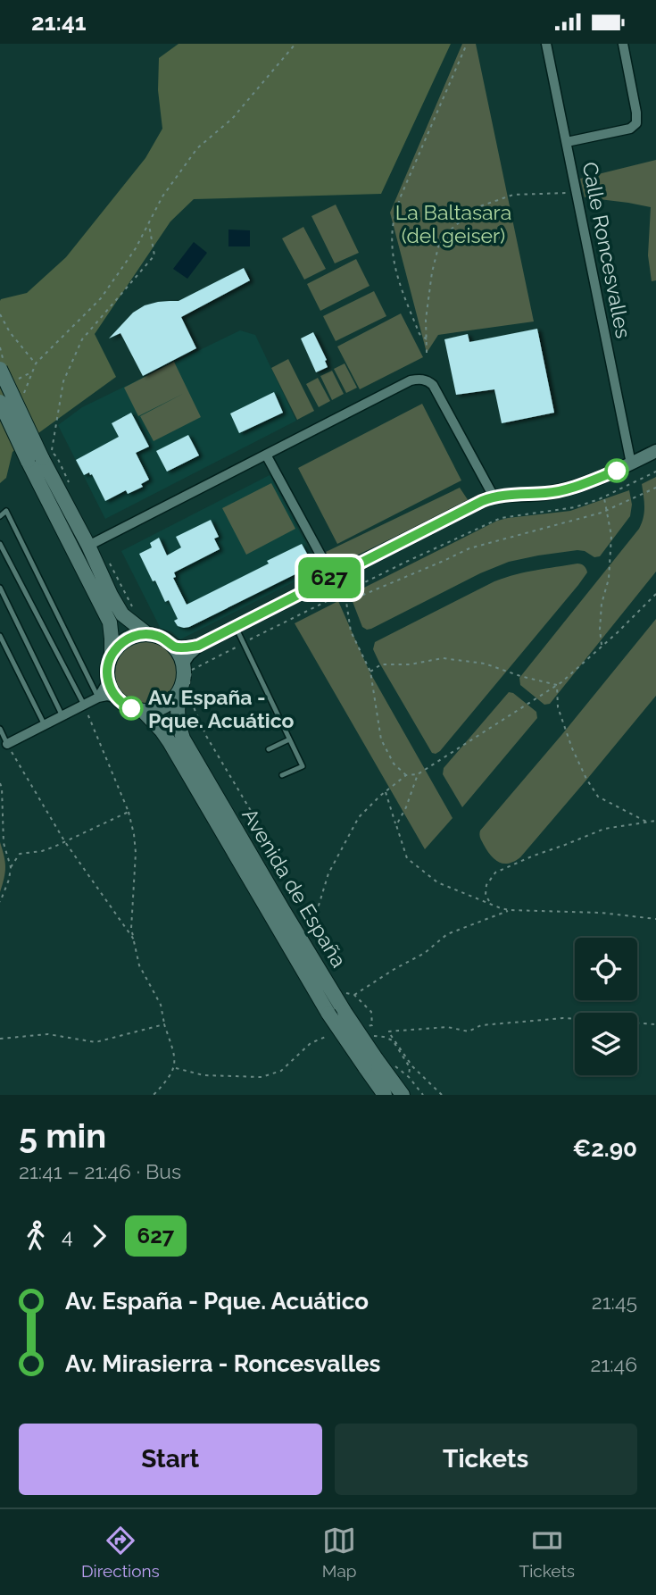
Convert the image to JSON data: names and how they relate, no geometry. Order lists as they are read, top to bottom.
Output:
{
  "streets": {
    "main road": ["Avenida de España"],
    "street": ["Calle Roncesvalles"]
  },
  "parks": ["La Baltasara (del geiser)"],
  "places": ["Av. España - Pque. Acuático"],
  "lines": ["bus line 627"],
  "page": {
    "status": "21:41",
    "on_map": "627",
    "heading": ["5 min", "21:41 – 21:46 · Bus", "€2.90"],
    "legs": ["4", "627"],
    "list": [
      {
        "name": "Av. España - Pque. Acuático",
        "value": "21:45"
      },
      {
        "name": "Av. Mirasierra - Roncesvalles",
        "value": "21:46"
      }
    ],
    "buttons": ["Start", "Tickets"],
    "tabs": ["Directions", "Map", "Tickets"]
  }
}
